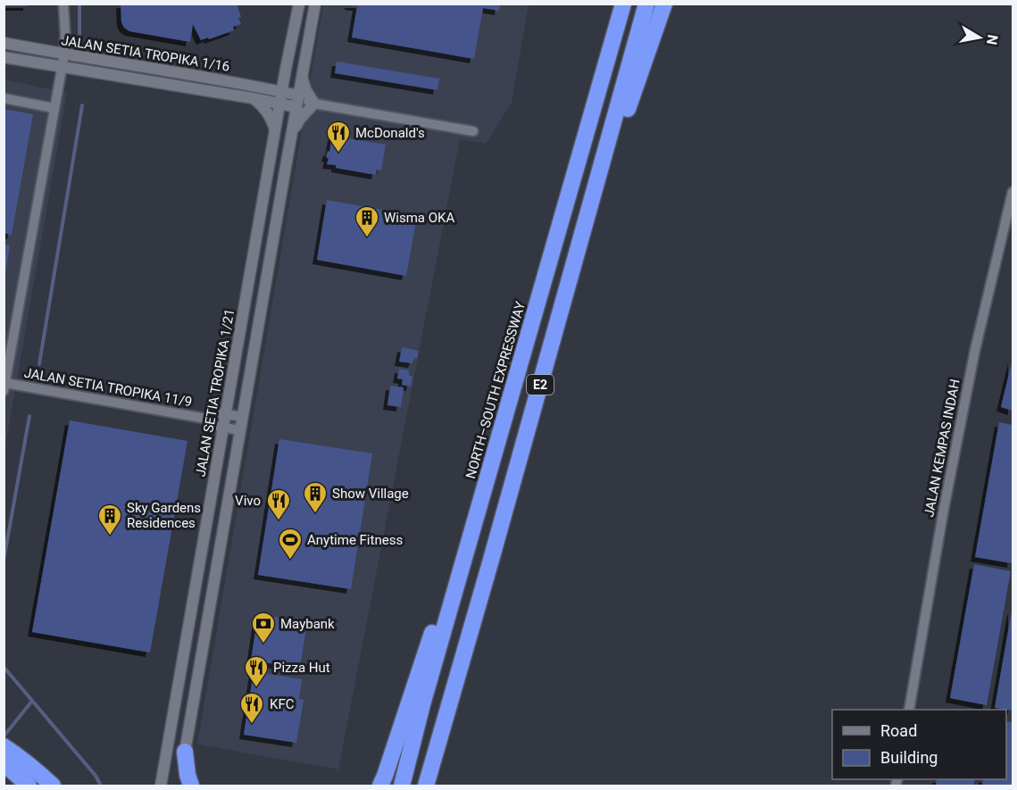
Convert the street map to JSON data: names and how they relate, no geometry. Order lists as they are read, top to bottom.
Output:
{
  "streets": {
    "highway": ["E2", "NORTH–SOUTH EXPRESSWAY"],
    "street": [
      "JALAN SETIA TROPIKA 1/16",
      "JALAN SETIA TROPIKA 11/9",
      "JALAN SETIA TROPIKA 1/21",
      "JALAN KEMPAS INDAH"
    ]
  },
  "crossings": [
    ["JALAN SETIA TROPIKA 1/16", "JALAN SETIA TROPIKA 1/21"]
  ],
  "places": {
    "restaurant": [
      "McDonald's",
      "Vivo",
      "Pizza Hut",
      "KFC"
    ],
    "building": ["Wisma OKA", "Show Village", "Sky Gardens Residences"],
    "sports": ["Anytime Fitness"],
    "bank": ["Maybank"]
  },
  "legend": ["Road", "Building"],
  "north": "right"
}
